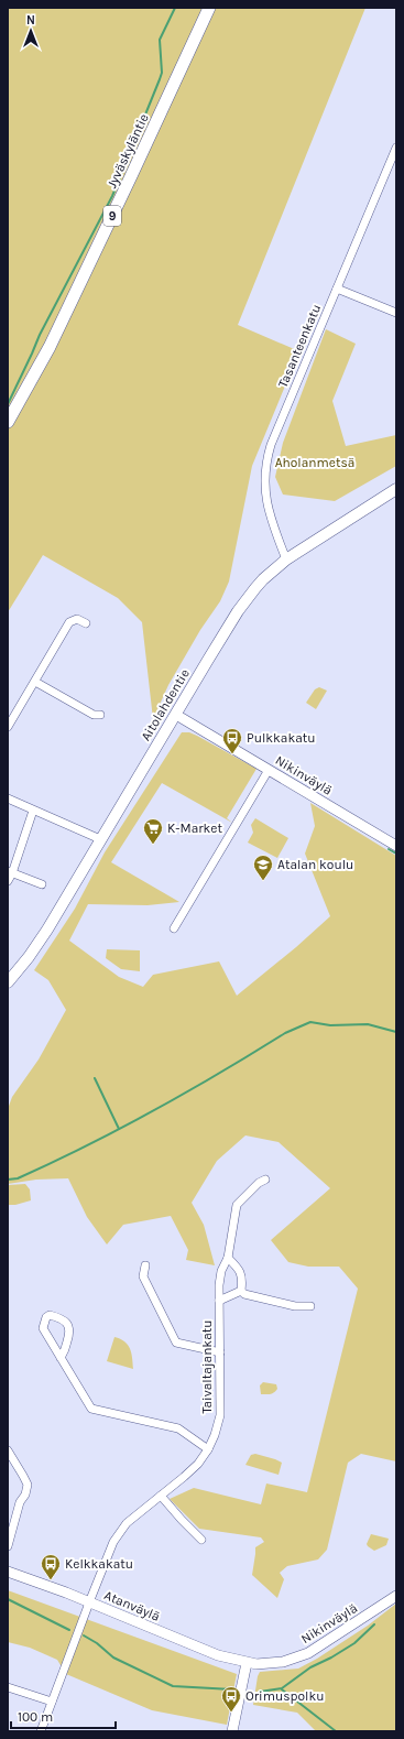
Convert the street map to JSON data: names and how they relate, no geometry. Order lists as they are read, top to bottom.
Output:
{
  "streets": {
    "highway": ["Jyväskyläntie", "9"],
    "main road": ["Aitolahdentie"],
    "street": [
      "Tasanteenkatu",
      "Nikinväylä",
      "Taivaltajankatu",
      "Atanväylä"
    ]
  },
  "crossings": [
    ["Tasanteenkatu", "Aitolahdentie"],
    ["Aitolahdentie", "Nikinväylä"],
    ["Nikinväylä", "Atanväylä"],
    ["Taivaltajankatu", "Atanväylä"]
  ],
  "parks": ["Aholanmetsä"],
  "places": {
    "bus stop": ["Pulkkakatu", "Kelkkakatu", "Orimuspolku"],
    "supermarket": ["K-Market"],
    "school or university": ["Atalan koulu"]
  },
  "scale_bar": "100 m",
  "north": "top"
}
